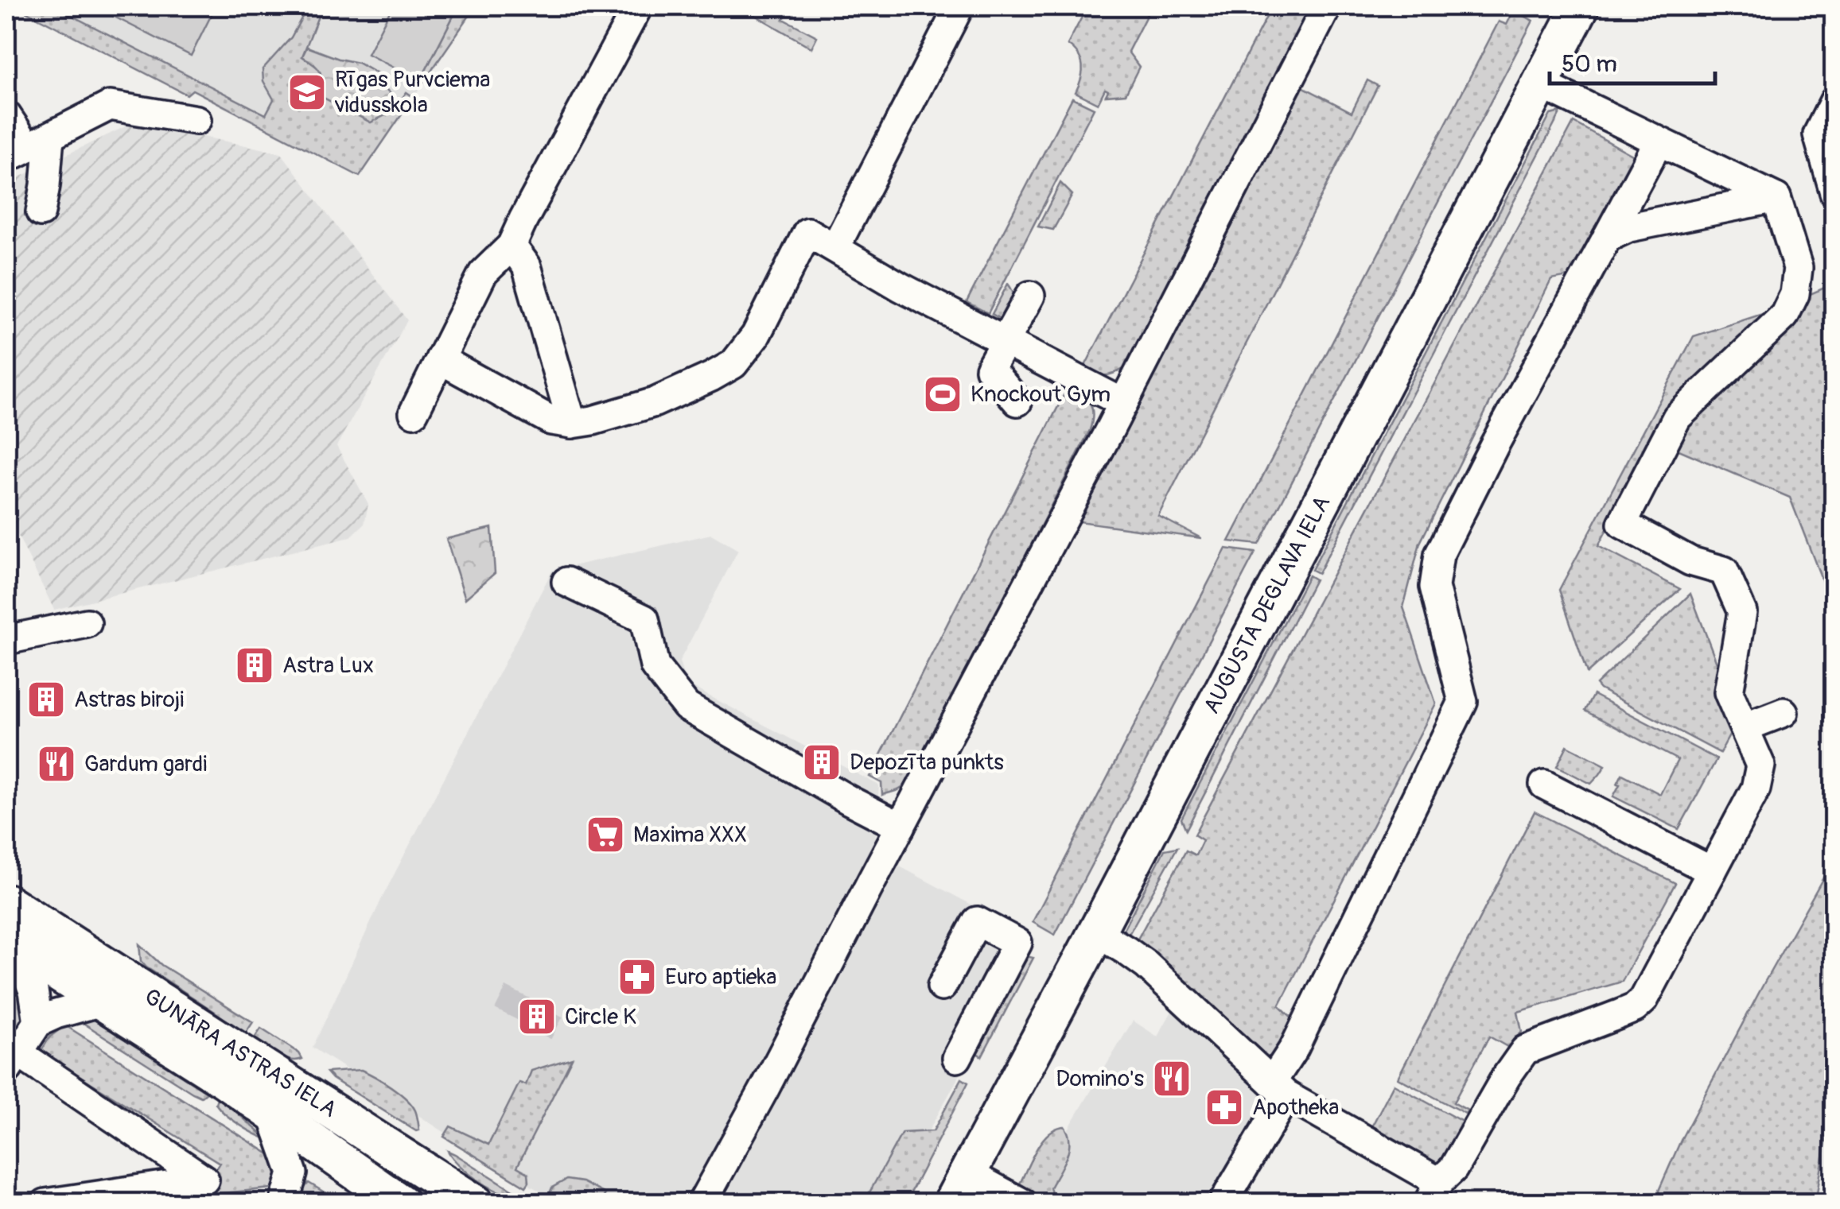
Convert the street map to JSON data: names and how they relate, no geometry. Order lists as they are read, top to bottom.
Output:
{
  "streets": {
    "main road": ["AUGUSTA DEGLAVA IELA", "GUNĀRA ASTRAS IELA"]
  },
  "places": {
    "school or university": ["Rīgas Purvciema vidusskola"],
    "sports": ["Knockout Gym"],
    "building": [
      "Astra Lux",
      "Astras biroji",
      "Depozīta punkts",
      "Circle K"
    ],
    "restaurant": ["Gardum gardi", "Domino's"],
    "supermarket": ["Maxima XXX"],
    "pharmacy": ["Euro aptieka", "Apotheka"]
  },
  "scale_bar": "50 m"
}
